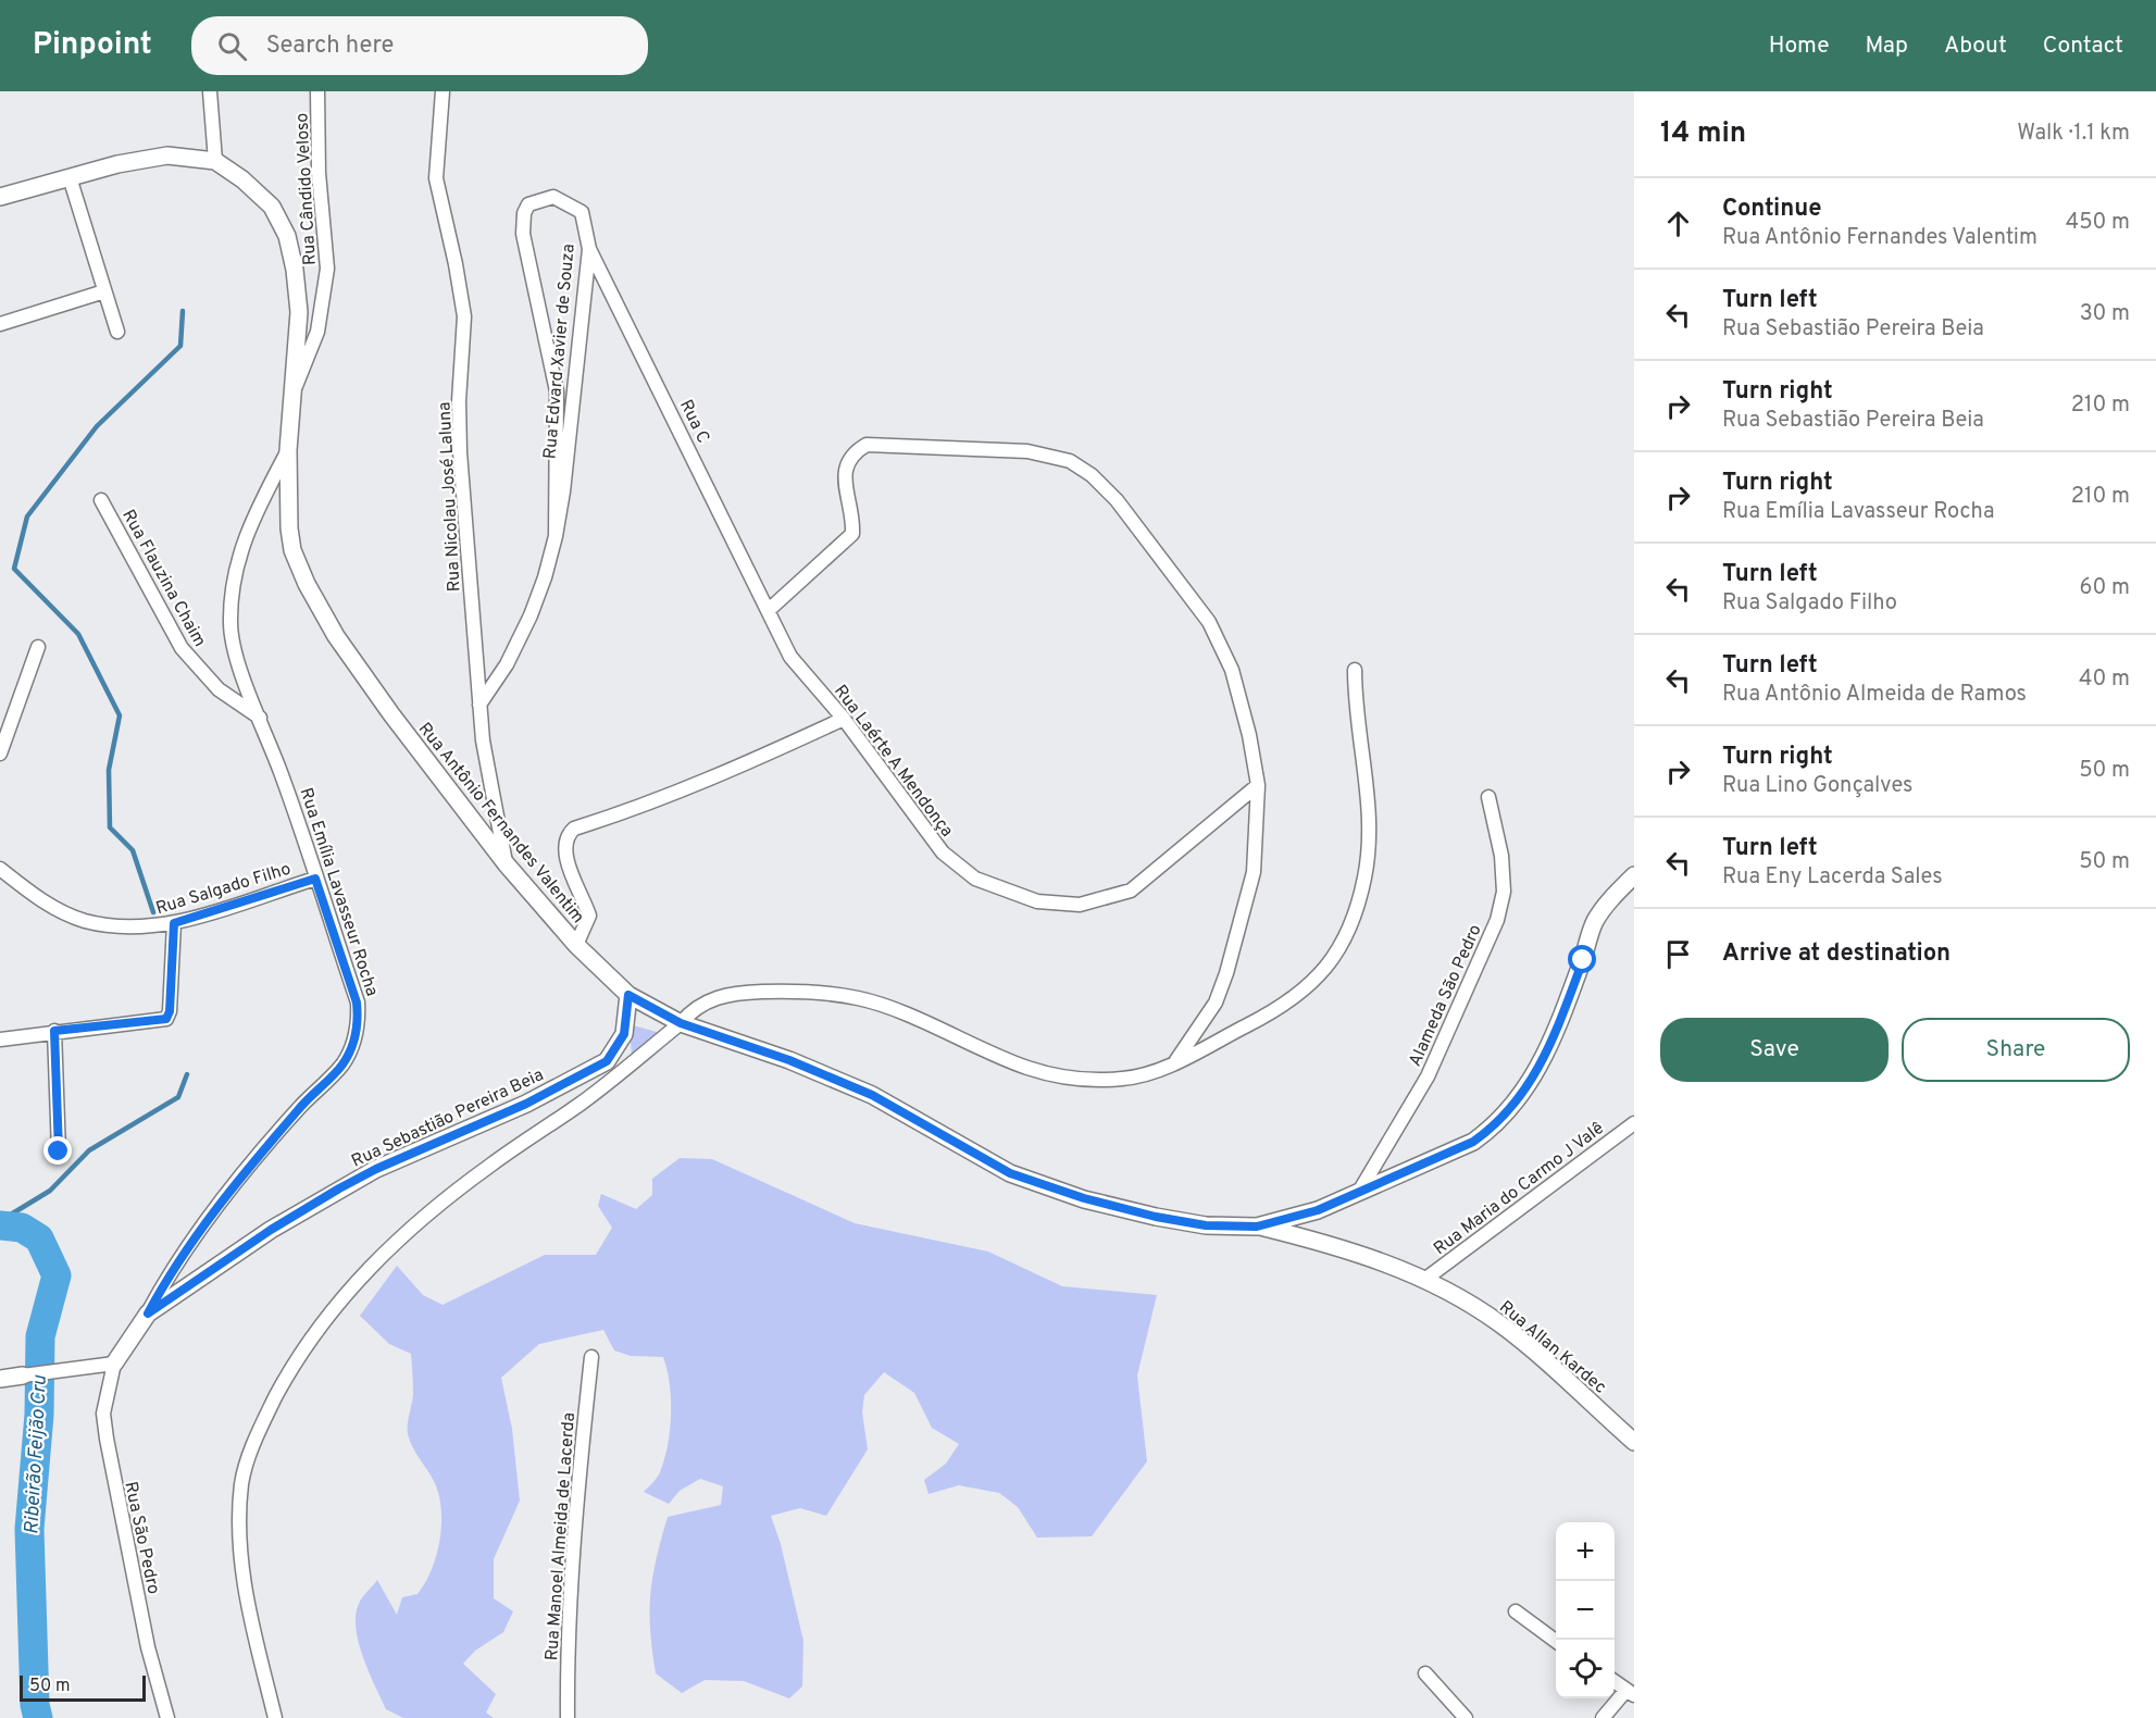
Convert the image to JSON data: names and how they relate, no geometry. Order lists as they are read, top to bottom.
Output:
{
  "streets": {
    "street": [
      "Rua Cândido Veloso",
      "Rua Edvard Xavier de Souza",
      "Rua C",
      "Rua Nicolau José Laluna",
      "Rua Flauzina Chaim",
      "Rua Laérte A Mendonça",
      "Rua Antônio Fernandes Valentim",
      "Rua Salgado Filho",
      "Rua Emília Lavasseur Rocha",
      "Alameda São Pedro",
      "Rua Sebastião Pereira Beia",
      "Rua Maria do Carmo J Valê",
      "Rua Allan Kardec",
      "Rua Manoel Almeida de Lacerda",
      "Rua São Pedro"
    ]
  },
  "crossings": [
    ["Rua Cândido Veloso", "Rua Antônio Fernandes Valentim"],
    ["Rua Edvard Xavier de Souza", "Rua C"],
    ["Rua Edvard Xavier de Souza", "Rua Nicolau José Laluna"],
    ["Rua C", "Rua Laérte A Mendonça"],
    ["Rua Nicolau José Laluna", "Rua Antônio Fernandes Valentim"],
    ["Rua Flauzina Chaim", "Rua Emília Lavasseur Rocha"],
    ["Rua Antônio Fernandes Valentim", "Rua Emília Lavasseur Rocha"],
    ["Rua Antônio Fernandes Valentim", "Alameda São Pedro"],
    ["Rua Antônio Fernandes Valentim", "Rua Sebastião Pereira Beia"],
    ["Rua Antônio Fernandes Valentim", "Rua Allan Kardec"],
    ["Rua Salgado Filho", "Rua Emília Lavasseur Rocha"],
    ["Rua Emília Lavasseur Rocha", "Rua Sebastião Pereira Beia"],
    ["Rua Emília Lavasseur Rocha", "Rua São Pedro"],
    ["Rua Maria do Carmo J Valê", "Rua Allan Kardec"]
  ],
  "water": ["Ribeirão Feijão Cru"],
  "scale_bar": "50 m",
  "page": {
    "header": "Pinpoint",
    "search": "Search here",
    "nav": [
      "Home",
      "Map",
      "About",
      "Contact"
    ],
    "heading": ["14 min", "Walk · 1.1 km"],
    "list": [
      ["Continue", "Rua Antônio Fernandes Valentim", "450 m"],
      ["Turn left", "Rua Sebastião Pereira Beia", "30 m"],
      ["Turn right", "Rua Sebastião Pereira Beia", "210 m"],
      ["Turn right", "Rua Emília Lavasseur Rocha", "210 m"],
      ["Turn left", "Rua Salgado Filho", "60 m"],
      ["Turn left", "Rua Antônio Almeida de Ramos", "40 m"],
      ["Turn right", "Rua Lino Gonçalves", "50 m"],
      ["Turn left", "Rua Eny Lacerda Sales", "50 m"],
      "Arrive at destination"
    ],
    "buttons": ["Save", "Share"],
    "map_buttons": ["+", "−"],
    "scale": "50 m"
  }
}
